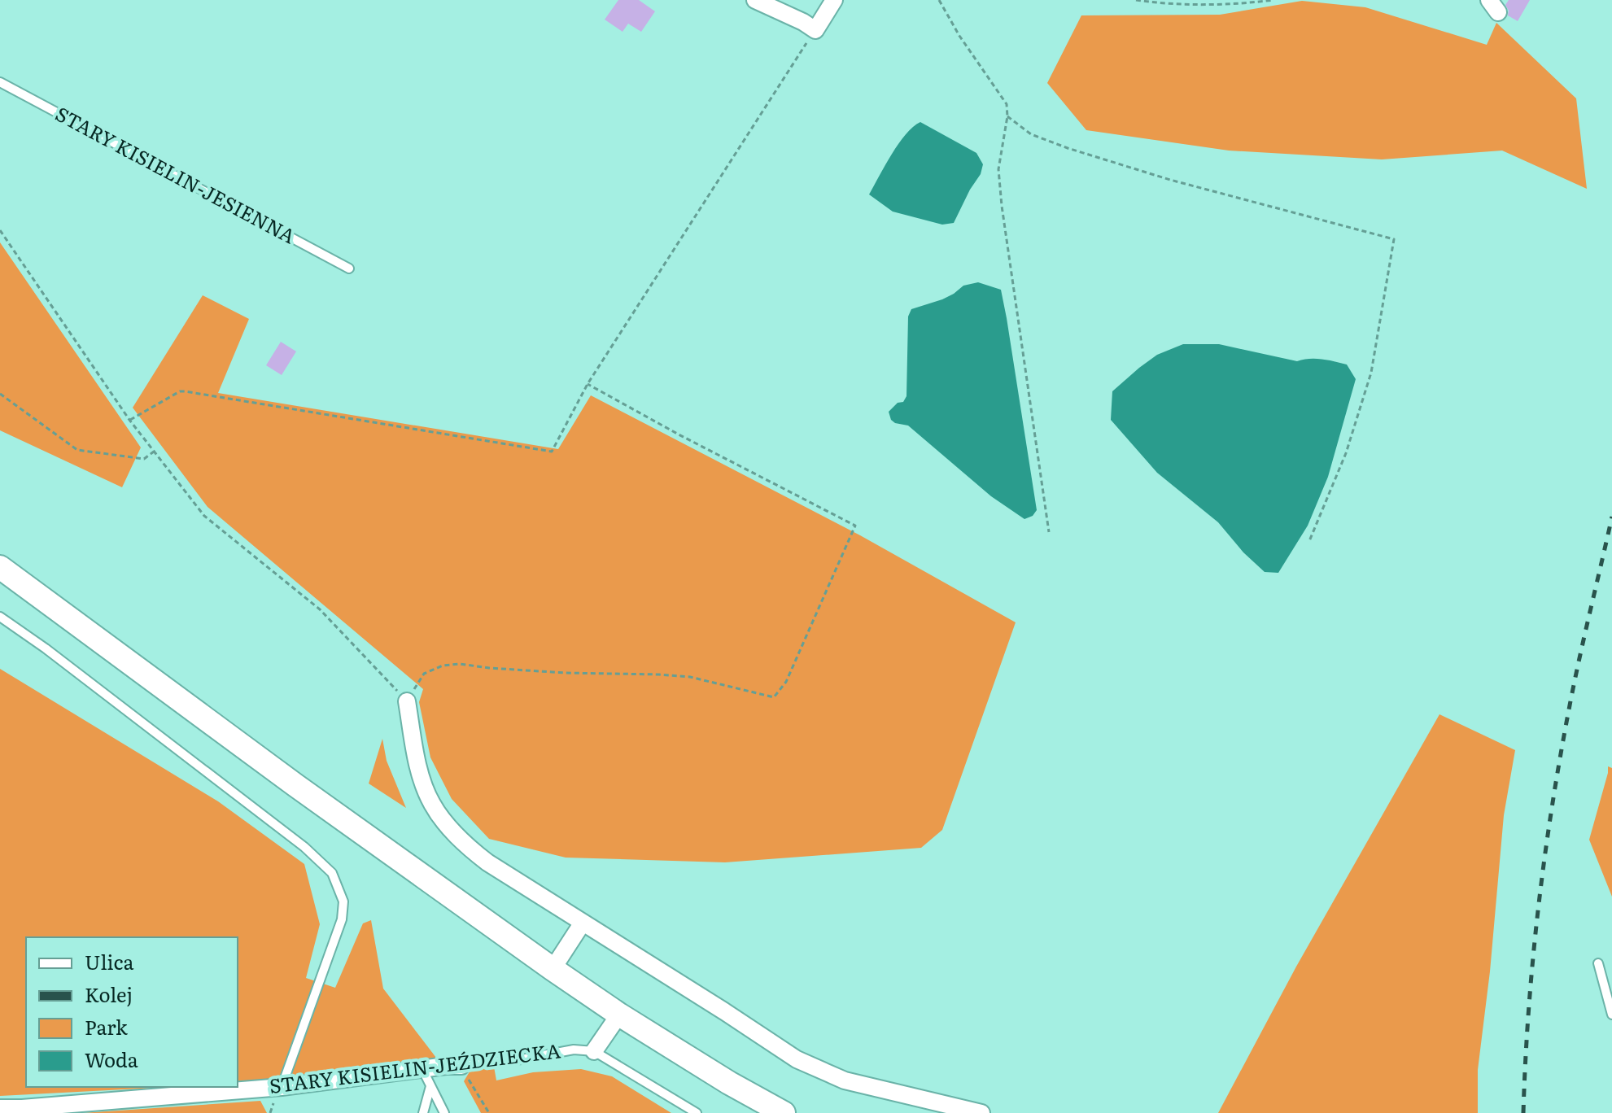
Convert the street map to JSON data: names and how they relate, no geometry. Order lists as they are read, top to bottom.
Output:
{
  "streets": {
    "street": ["STARY KISIELIN-JEŹDZIECKA"],
    "lane": ["STARY KISIELIN-JESIENNA"]
  },
  "legend": [
    "Ulica",
    "Kolej",
    "Park",
    "Woda"
  ]
}
